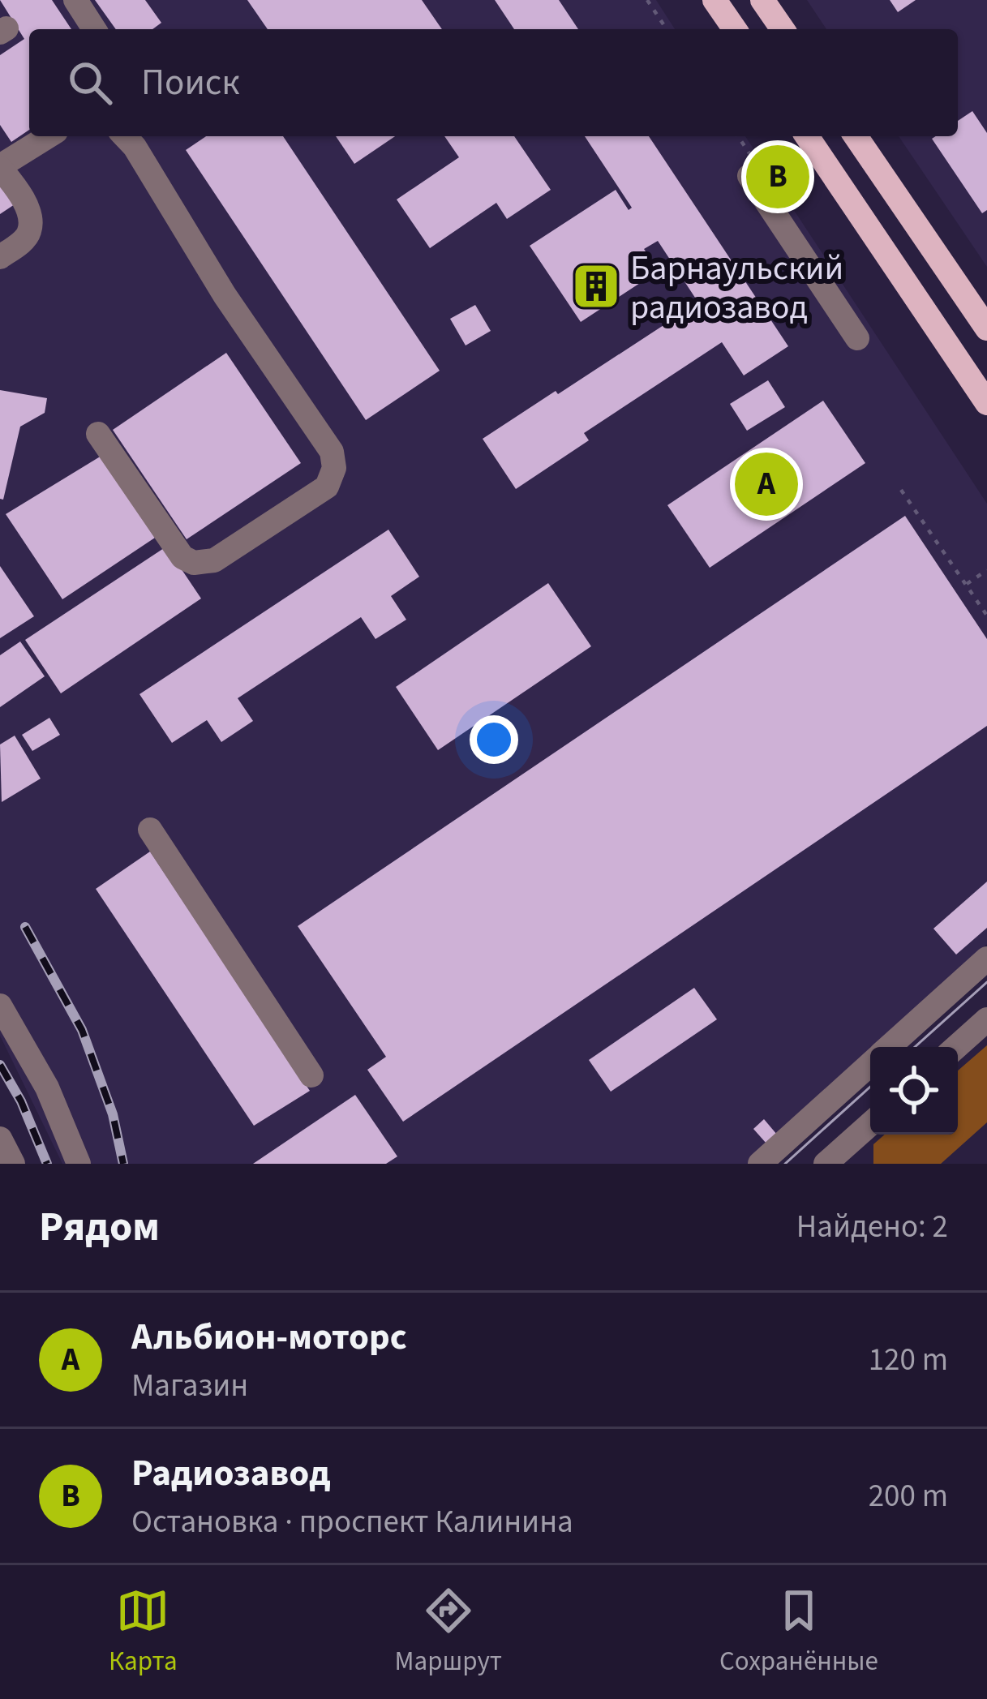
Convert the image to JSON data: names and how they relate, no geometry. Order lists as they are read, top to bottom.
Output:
{
  "places": {
    "building": ["Барнаульский радиозавод"]
  },
  "page": {
    "search": "Поиск",
    "pins": ["B", "A"],
    "heading": ["Рядом", "Найдено: 2"],
    "list": [
      {
        "mark": "A",
        "name": "Альбион-моторс",
        "note": "Магазин",
        "value": "120 m"
      },
      {
        "mark": "B",
        "name": "Радиозавод",
        "note": "Остановка · проспект Калинина",
        "value": "200 m"
      }
    ],
    "nav": ["Карта", "Маршрут", "Сохранённые"]
  }
}
